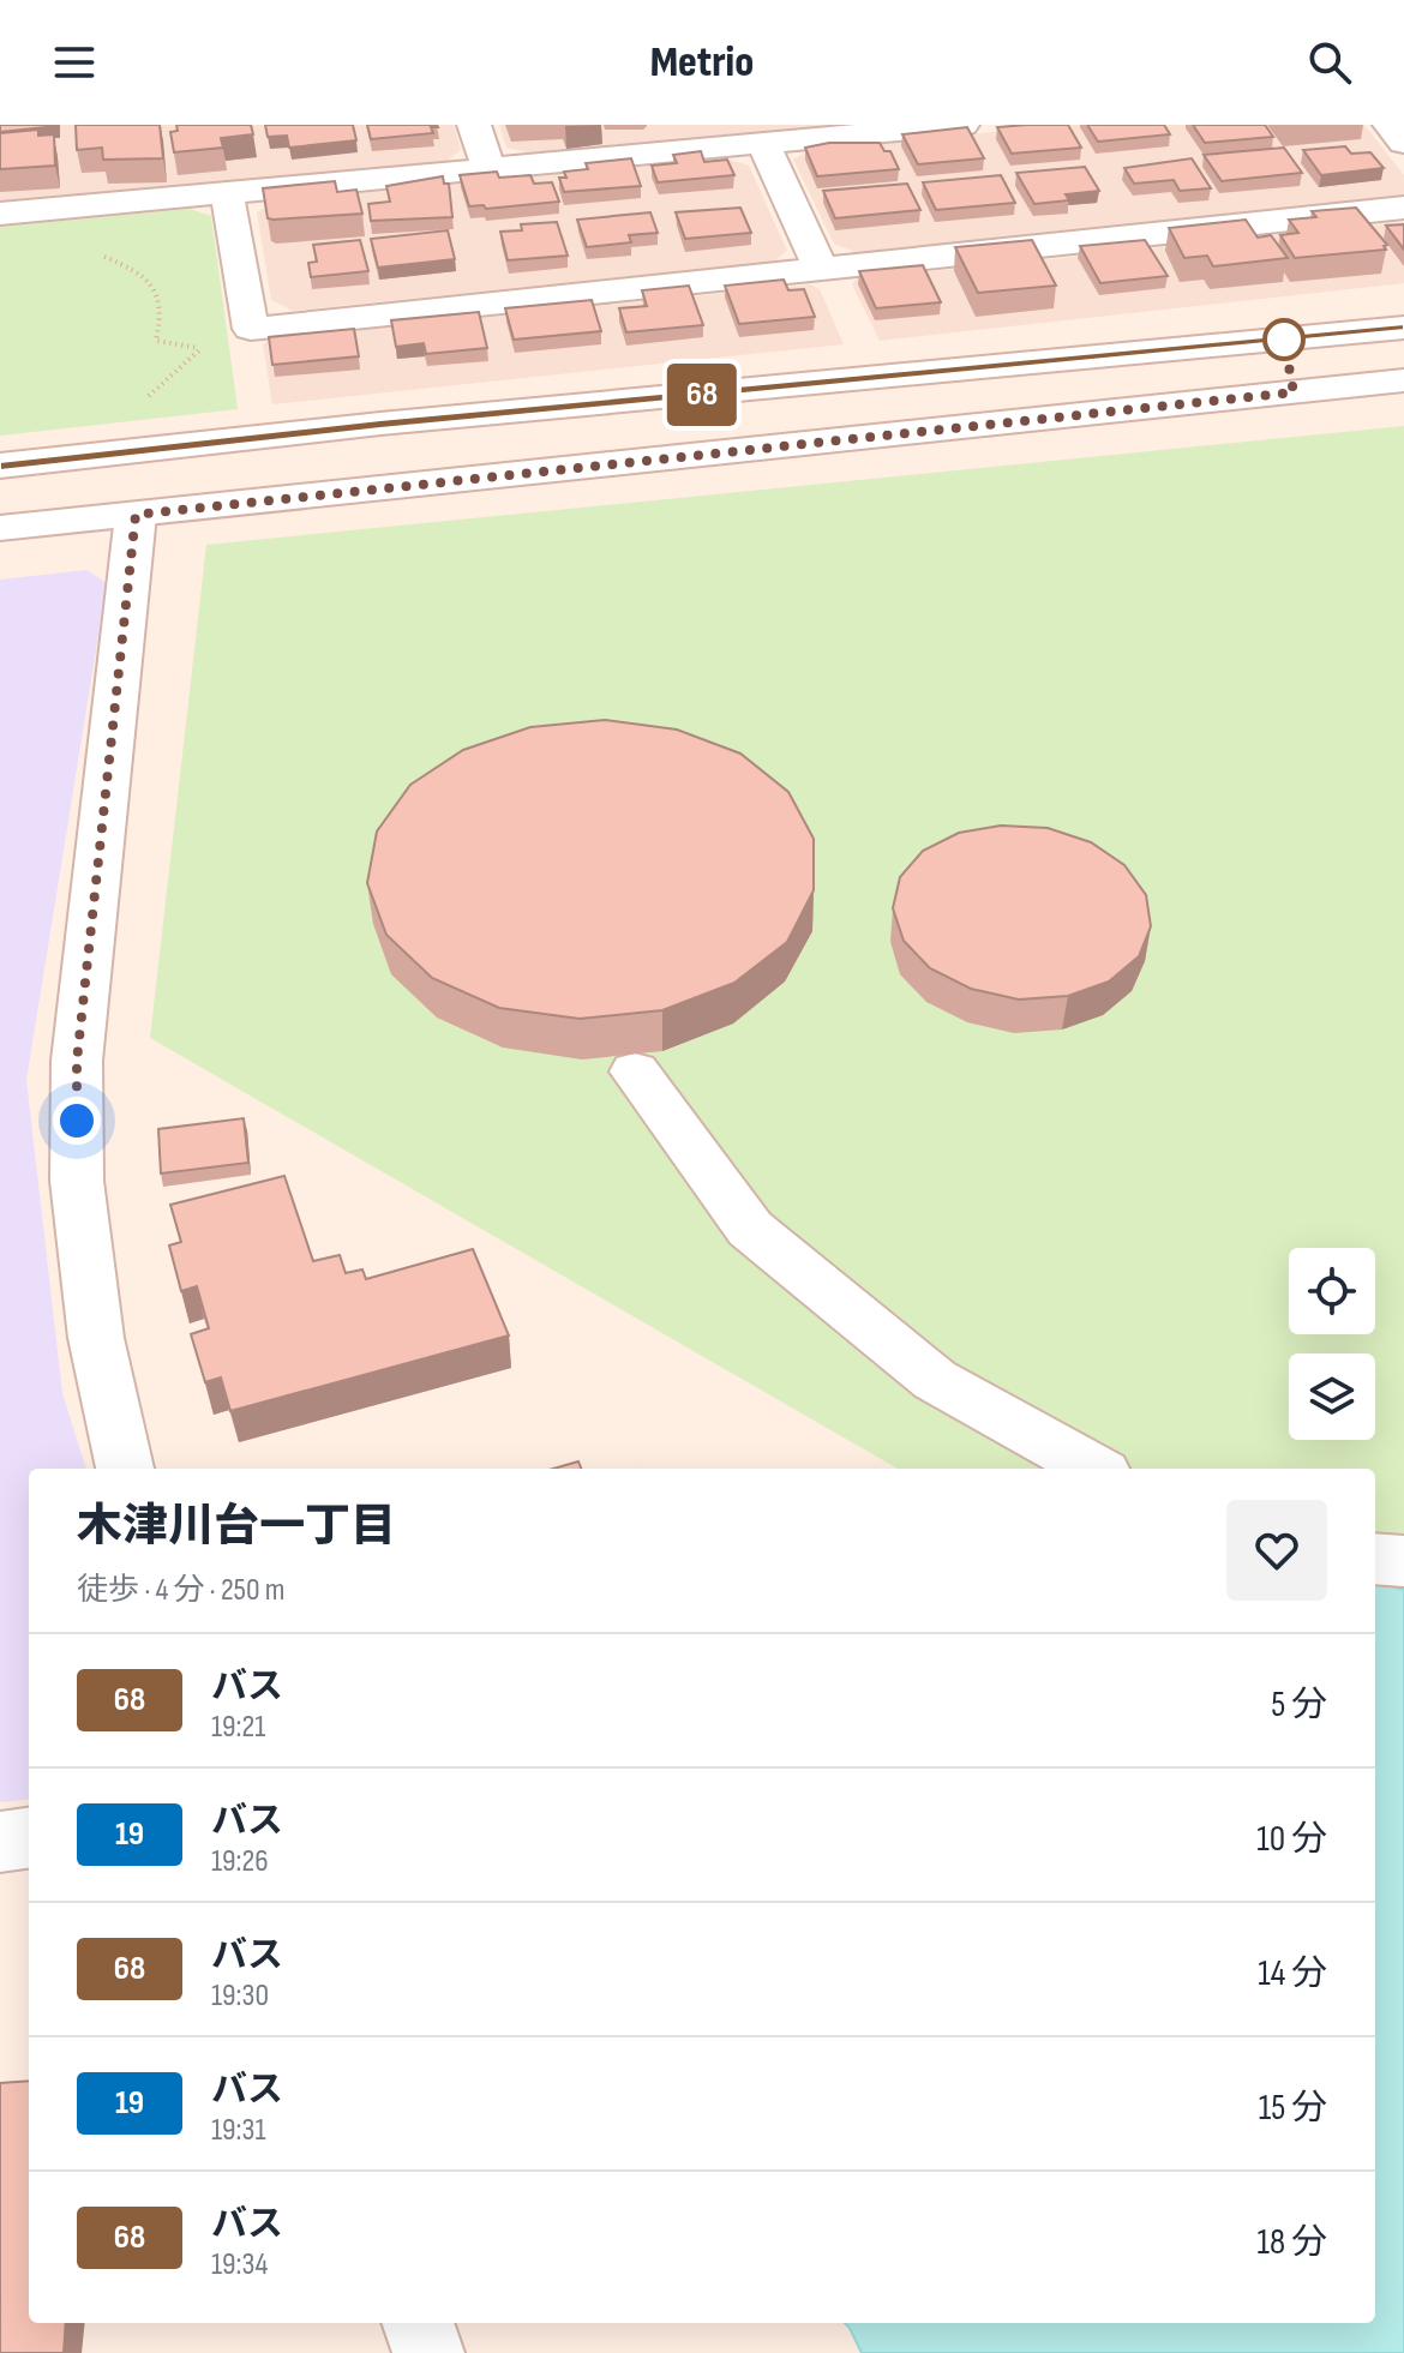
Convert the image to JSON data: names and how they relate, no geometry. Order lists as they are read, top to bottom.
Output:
{
  "lines": ["bus line 68"],
  "page": {
    "header": "Metrio",
    "on_map": "68",
    "heading": ["木津川台一丁目", "徒歩 · 4 分 · 250 m"],
    "list": [
      {
        "mark": "68",
        "name": "バス",
        "note": "19:21",
        "value": "5 分"
      },
      {
        "mark": "19",
        "name": "バス",
        "note": "19:26",
        "value": "10 分"
      },
      {
        "mark": "68",
        "name": "バス",
        "note": "19:30",
        "value": "14 分"
      },
      {
        "mark": "19",
        "name": "バス",
        "note": "19:31",
        "value": "15 分"
      },
      {
        "mark": "68",
        "name": "バス",
        "note": "19:34",
        "value": "18 分"
      }
    ]
  }
}
